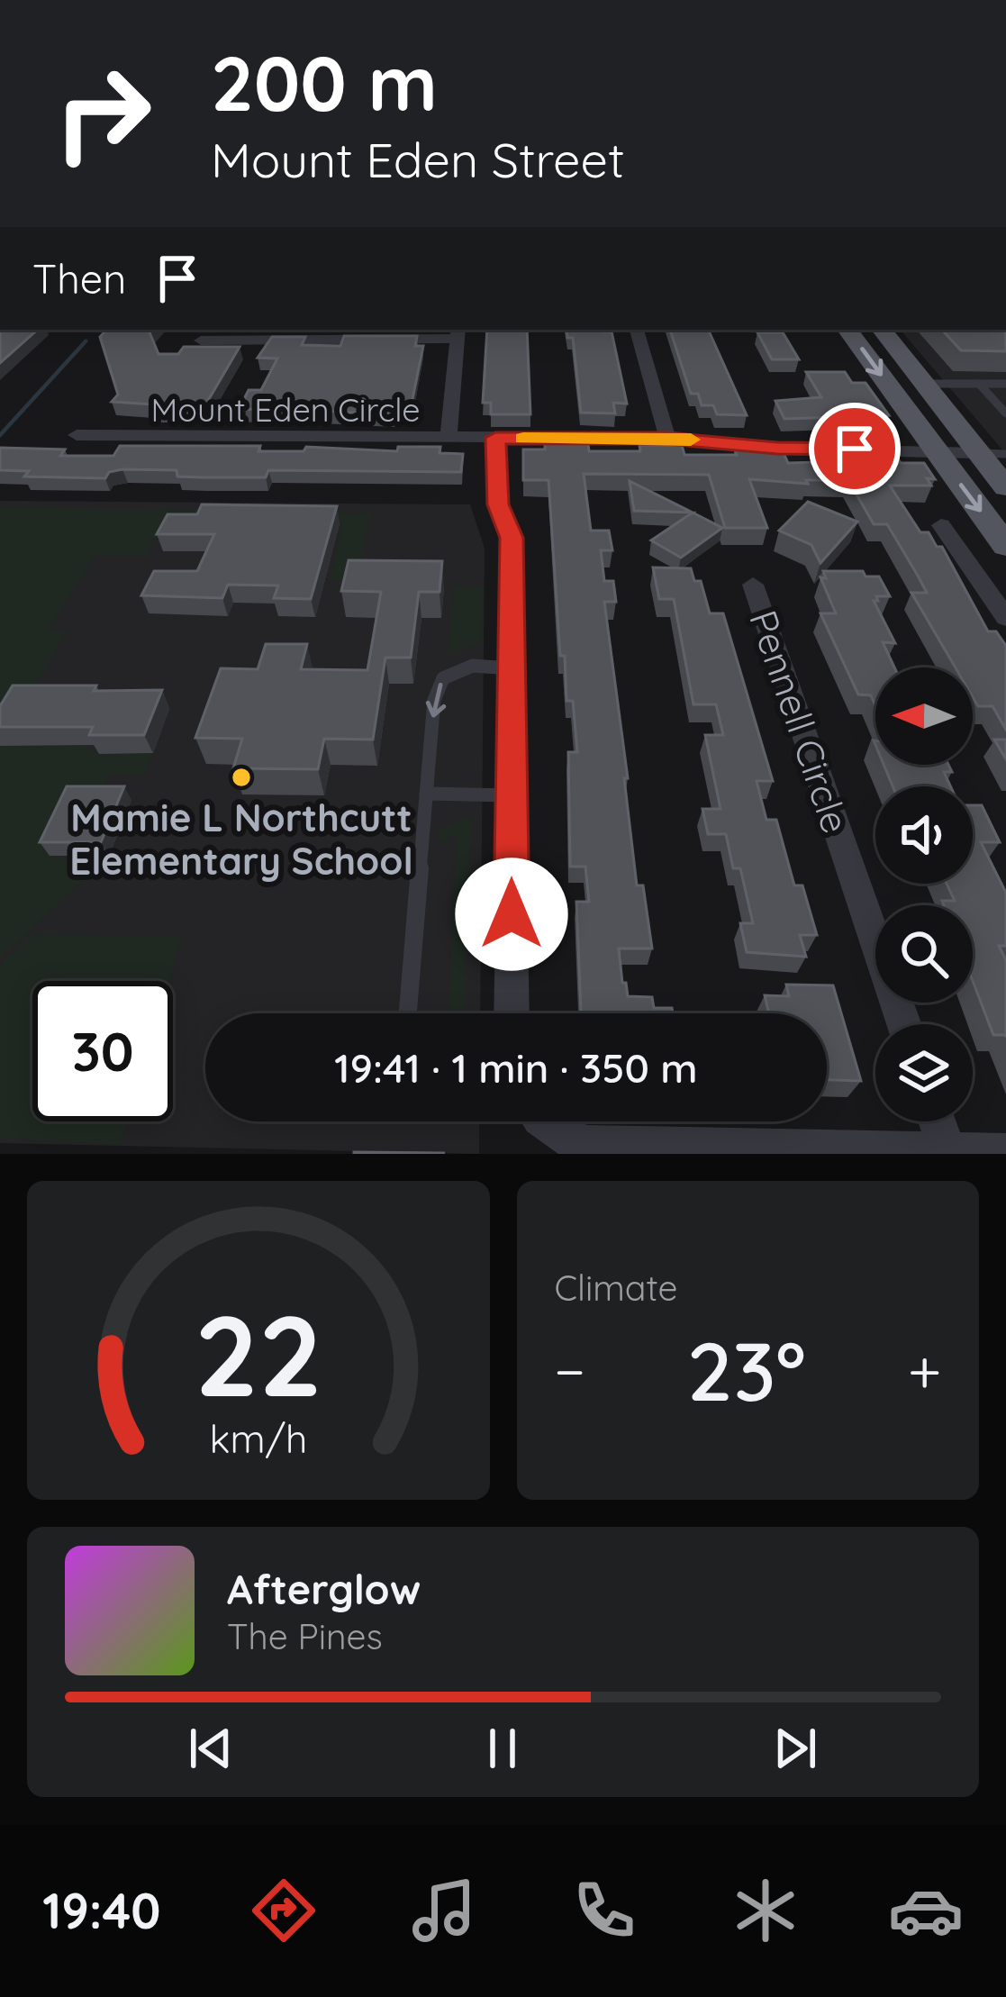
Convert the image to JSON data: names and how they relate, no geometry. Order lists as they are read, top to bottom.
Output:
{
  "streets": {
    "street": ["Mount Eden Circle", "Pennell Circle"]
  },
  "places": ["Mamie L Northcutt Elementary School"],
  "north": "left",
  "page": {
    "turn": ["200 m", "Mount Eden Street"],
    "then": "Then",
    "limit": "30",
    "trip": "19:41 · 1 min · 350 m",
    "tile": "Climate",
    "heat": ["−", "23°", "+"],
    "song": ["Afterglow", "The Pines"],
    "tabs": "19:40",
    "gauge": ["22", "km/h"]
  }
}
